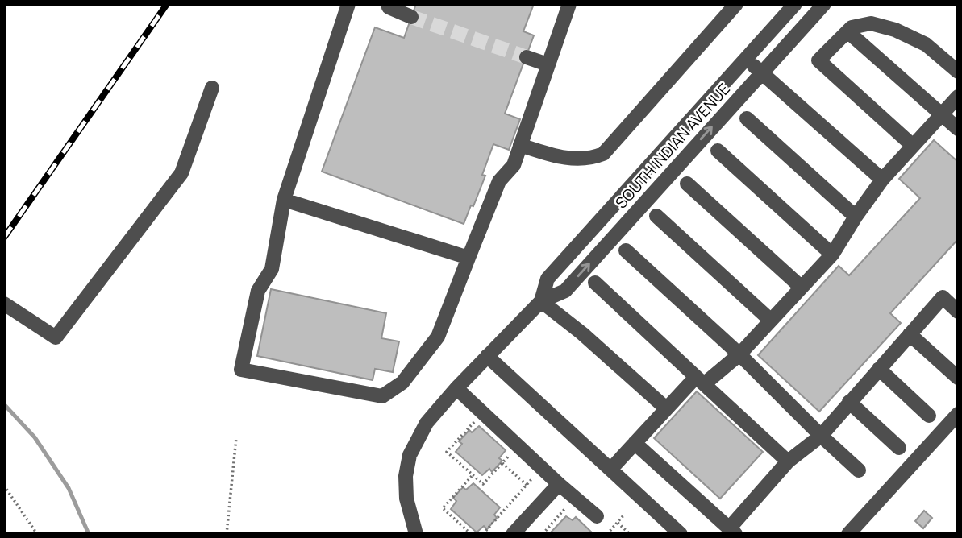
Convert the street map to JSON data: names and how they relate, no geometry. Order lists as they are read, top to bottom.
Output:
{
  "streets": {
    "street": ["SOUTH INDIAN AVENUE"]
  }
}
